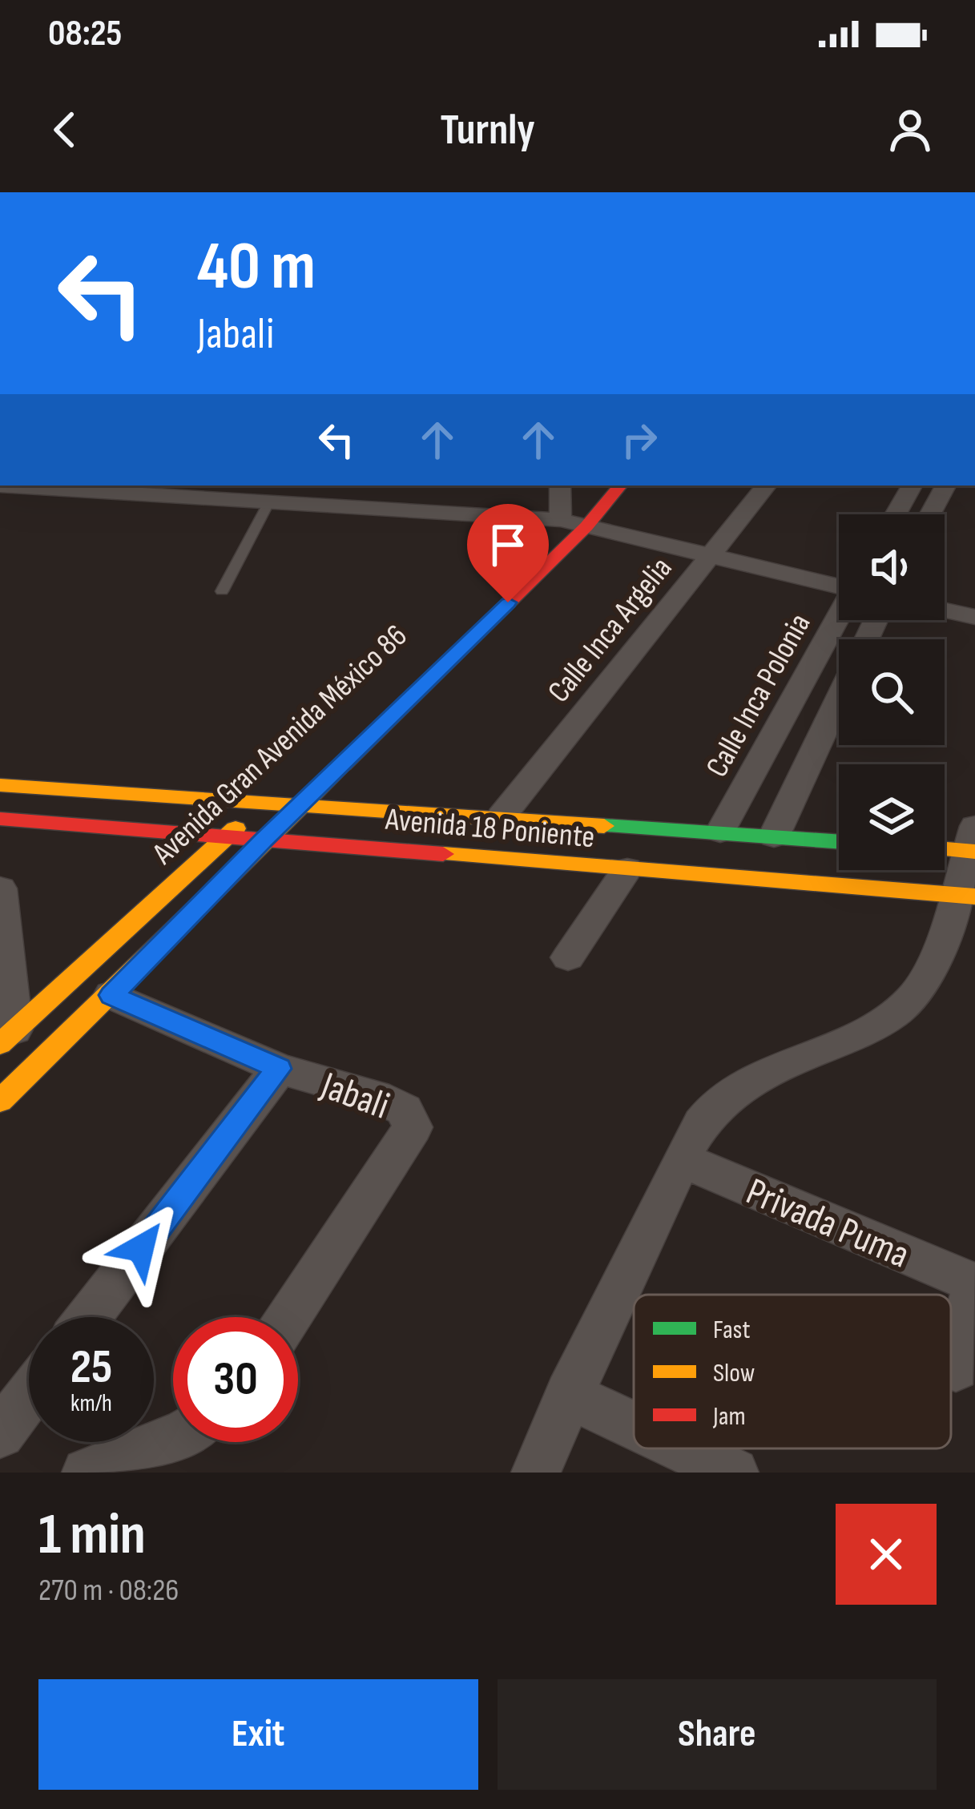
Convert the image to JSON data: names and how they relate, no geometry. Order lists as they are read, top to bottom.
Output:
{
  "streets": {
    "street": [
      "Calle Inca Argelia",
      "Calle Inca Polonia",
      "Avenida Gran Avenida México 86",
      "Avenida 18 Poniente",
      "Jabali",
      "Privada Puma"
    ]
  },
  "crossings": [
    ["Calle Inca Argelia", "Avenida 18 Poniente"],
    ["Calle Inca Polonia", "Avenida 18 Poniente"],
    ["Avenida Gran Avenida México 86", "Avenida 18 Poniente"],
    ["Avenida Gran Avenida México 86", "Jabali"]
  ],
  "legend": ["Fast", "Slow", "Jam"],
  "page": {
    "status": "08:25",
    "header": "Turnly",
    "turn": ["40 m", "Jabali"],
    "speed": "25 km/h",
    "limit": "30",
    "heading": ["1 min", "270 m · 08:26"],
    "buttons": ["Exit", "Share"]
  }
}
